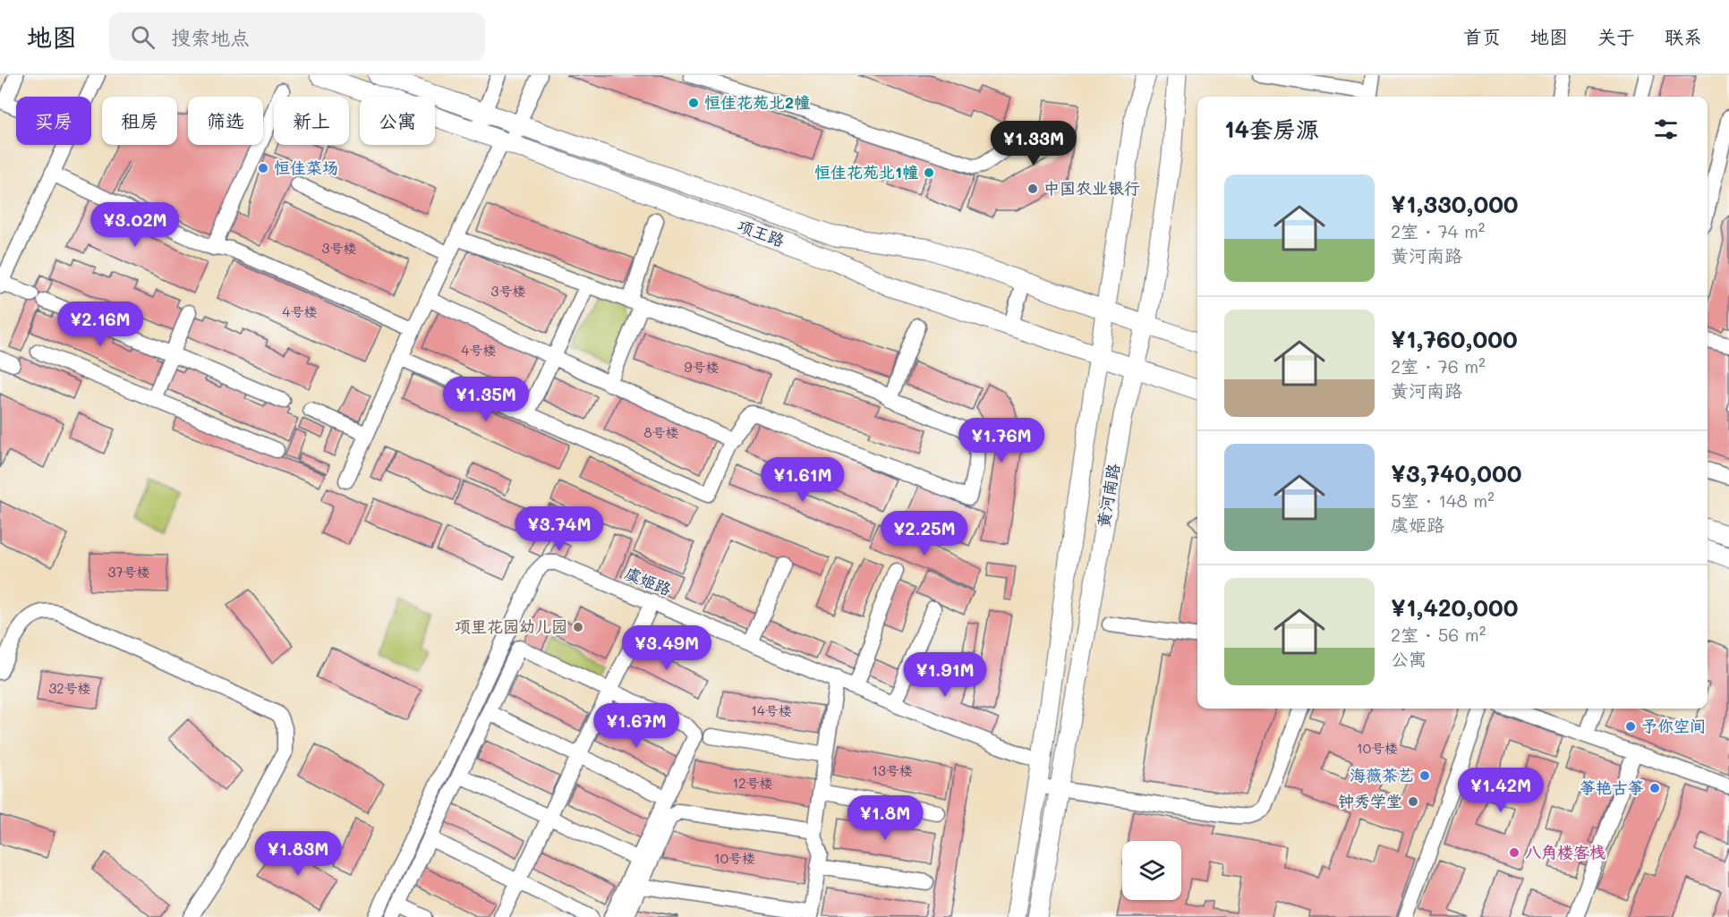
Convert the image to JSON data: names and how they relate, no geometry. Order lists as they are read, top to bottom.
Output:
{
  "streets": {
    "main road": ["项王路", "黄河南路"],
    "street": ["虞姬路"]
  },
  "crossings": [
    ["项王路", "黄河南路"],
    ["黄河南路", "虞姬路"]
  ],
  "places": [
    "恒佳花苑北2幢",
    "恒佳菜场",
    "恒佳花苑北1幢",
    "中国农业银行",
    "项里花园幼儿园",
    "予你空间",
    "海薇茶艺",
    "筝艳古筝",
    "钟秀学堂",
    "八角楼客栈"
  ],
  "house_numbers": [
    "3号楼",
    "3号楼",
    "4号楼",
    "4号楼",
    "9号楼",
    "8号楼",
    "37号楼",
    "32号楼",
    "14号楼",
    "10号楼",
    "13号楼",
    "12号楼",
    "10号楼"
  ],
  "page": {
    "header": "地图",
    "search": "搜索地点",
    "nav": [
      "首页",
      "地图",
      "关于",
      "联系"
    ],
    "chip": [
      "买房",
      "租房",
      "筛选",
      "新上",
      "公寓"
    ],
    "heading": "14套房源",
    "price": [
      "¥1.33M",
      "¥3.02M",
      "¥2.16M",
      "¥1.35M",
      "¥1.76M",
      "¥1.61M",
      "¥3.74M",
      "¥2.25M",
      "¥3.49M",
      "¥1.91M",
      "¥1.67M",
      "¥1.42M",
      "¥1.8M",
      "¥1.83M"
    ],
    "list": [
      {
        "name": "¥1,330,000",
        "note": "2室 · 74 m² · 黄河南路"
      },
      {
        "name": "¥1,760,000",
        "note": "2室 · 76 m² · 黄河南路"
      },
      {
        "name": "¥3,740,000",
        "note": "5室 · 148 m² · 虞姬路"
      },
      {
        "name": "¥1,420,000",
        "note": "2室 · 56 m² · 公寓"
      }
    ]
  }
}
